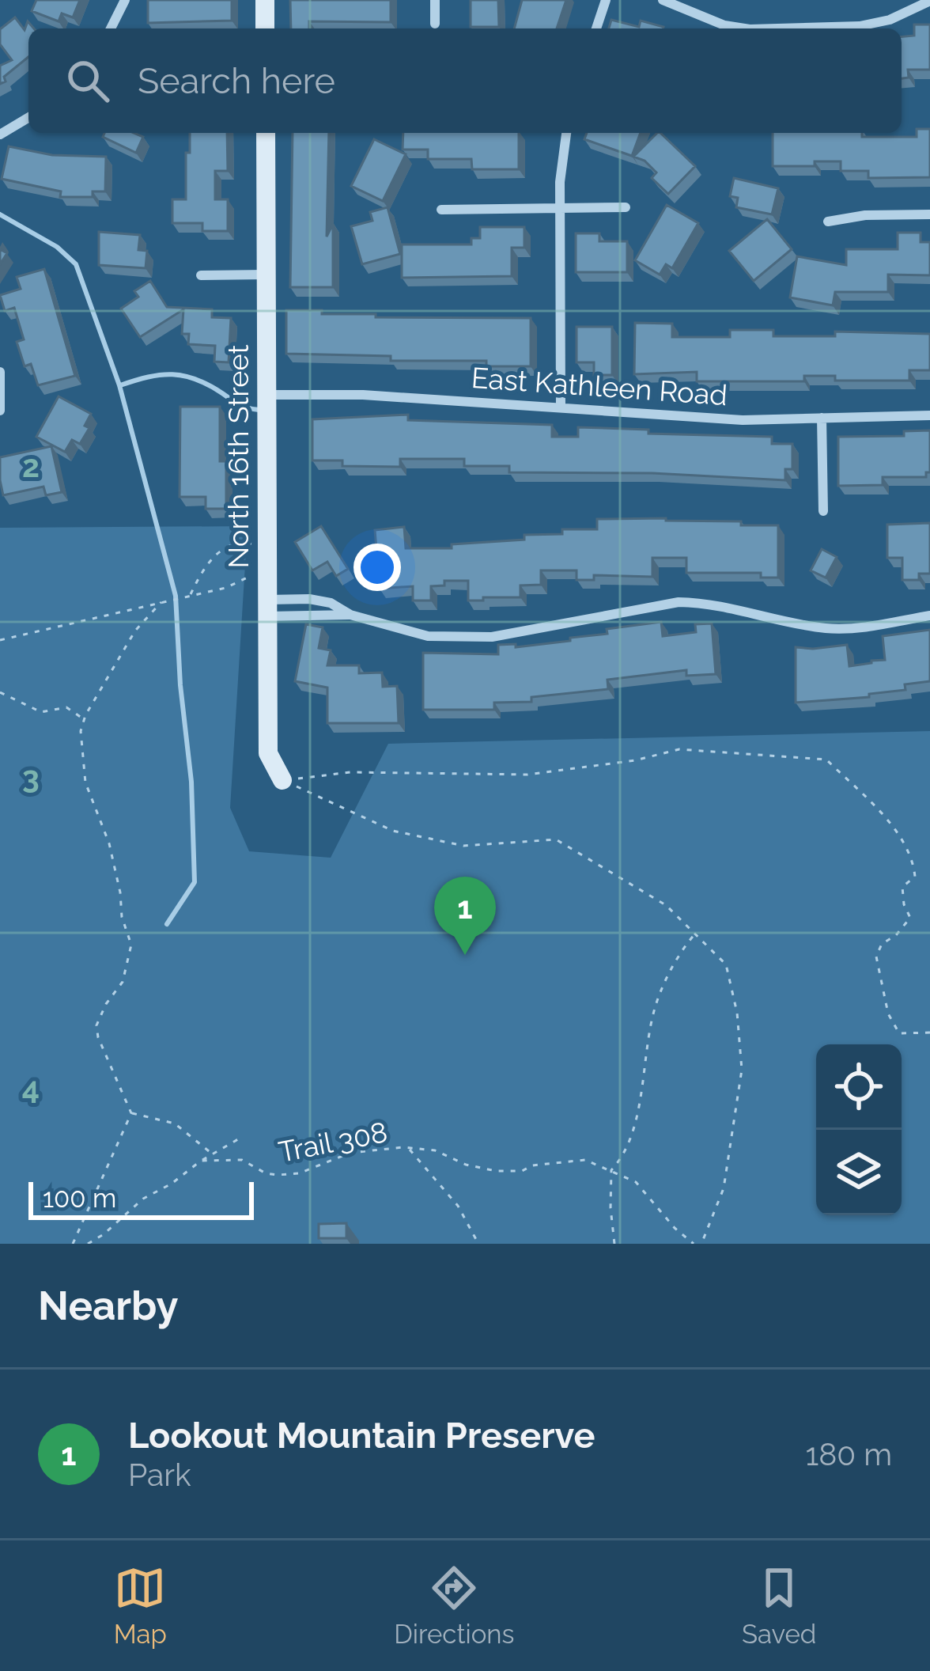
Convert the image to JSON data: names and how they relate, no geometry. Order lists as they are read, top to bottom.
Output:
{
  "streets": {
    "street": ["East Kathleen Road", "North 16th Street"],
    "path": ["Trail 308"]
  },
  "crossings": [
    ["East Kathleen Road", "North 16th Street"]
  ],
  "scale_bar": "100 m",
  "page": {
    "search": "Search here",
    "pins": "1",
    "scale": "100 m",
    "heading": "Nearby",
    "list": [
      {
        "mark": "1",
        "name": "Lookout Mountain Preserve",
        "note": "Park",
        "value": "180 m"
      }
    ],
    "nav": ["Map", "Directions", "Saved"]
  },
  "grid": {
    "rows": ["2", "3", "4"]
  }
}
